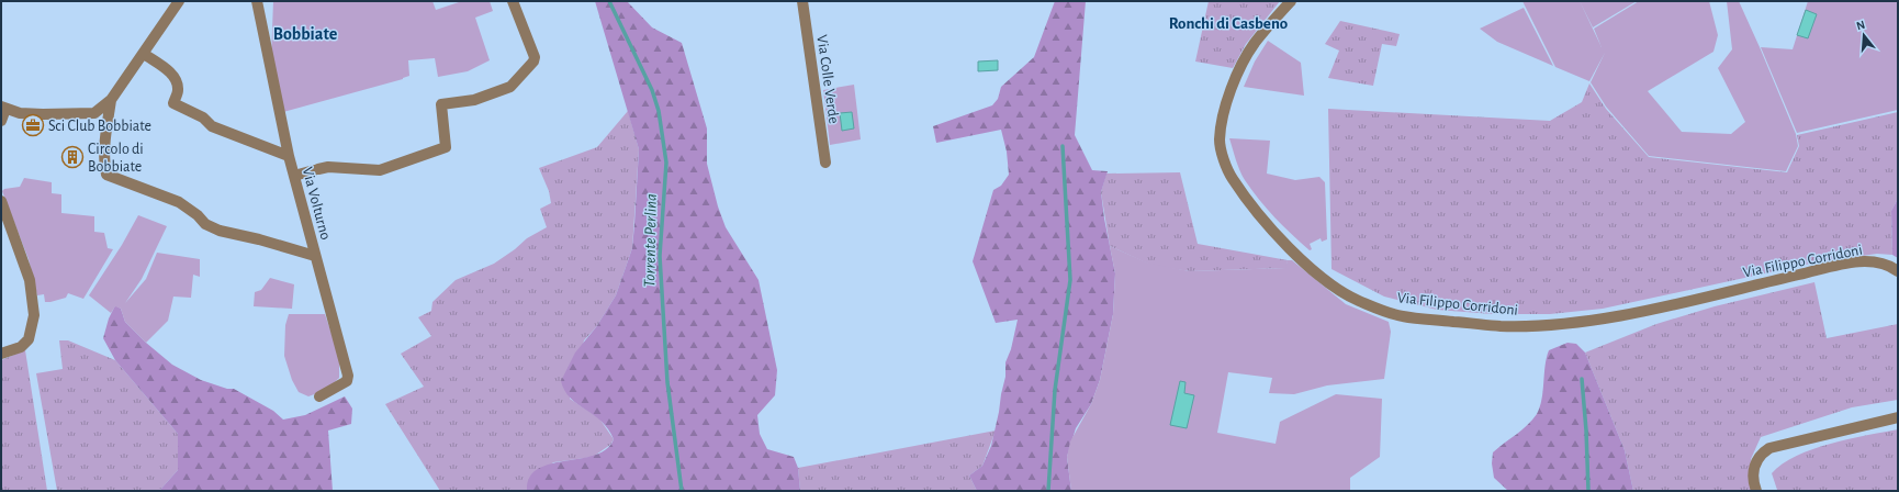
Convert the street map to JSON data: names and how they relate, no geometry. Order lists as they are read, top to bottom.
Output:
{
  "streets": {
    "street": ["Via Colle Verde", "Via Volturno", "Via Filippo Corridoni"]
  },
  "districts": ["Ronchi di Casbeno", "Bobbiate"],
  "water": ["Torrente Perlina"],
  "places": {
    "office": ["Sci Club Bobbiate"],
    "building": ["Circolo di Bobbiate"]
  },
  "north": "top"
}
